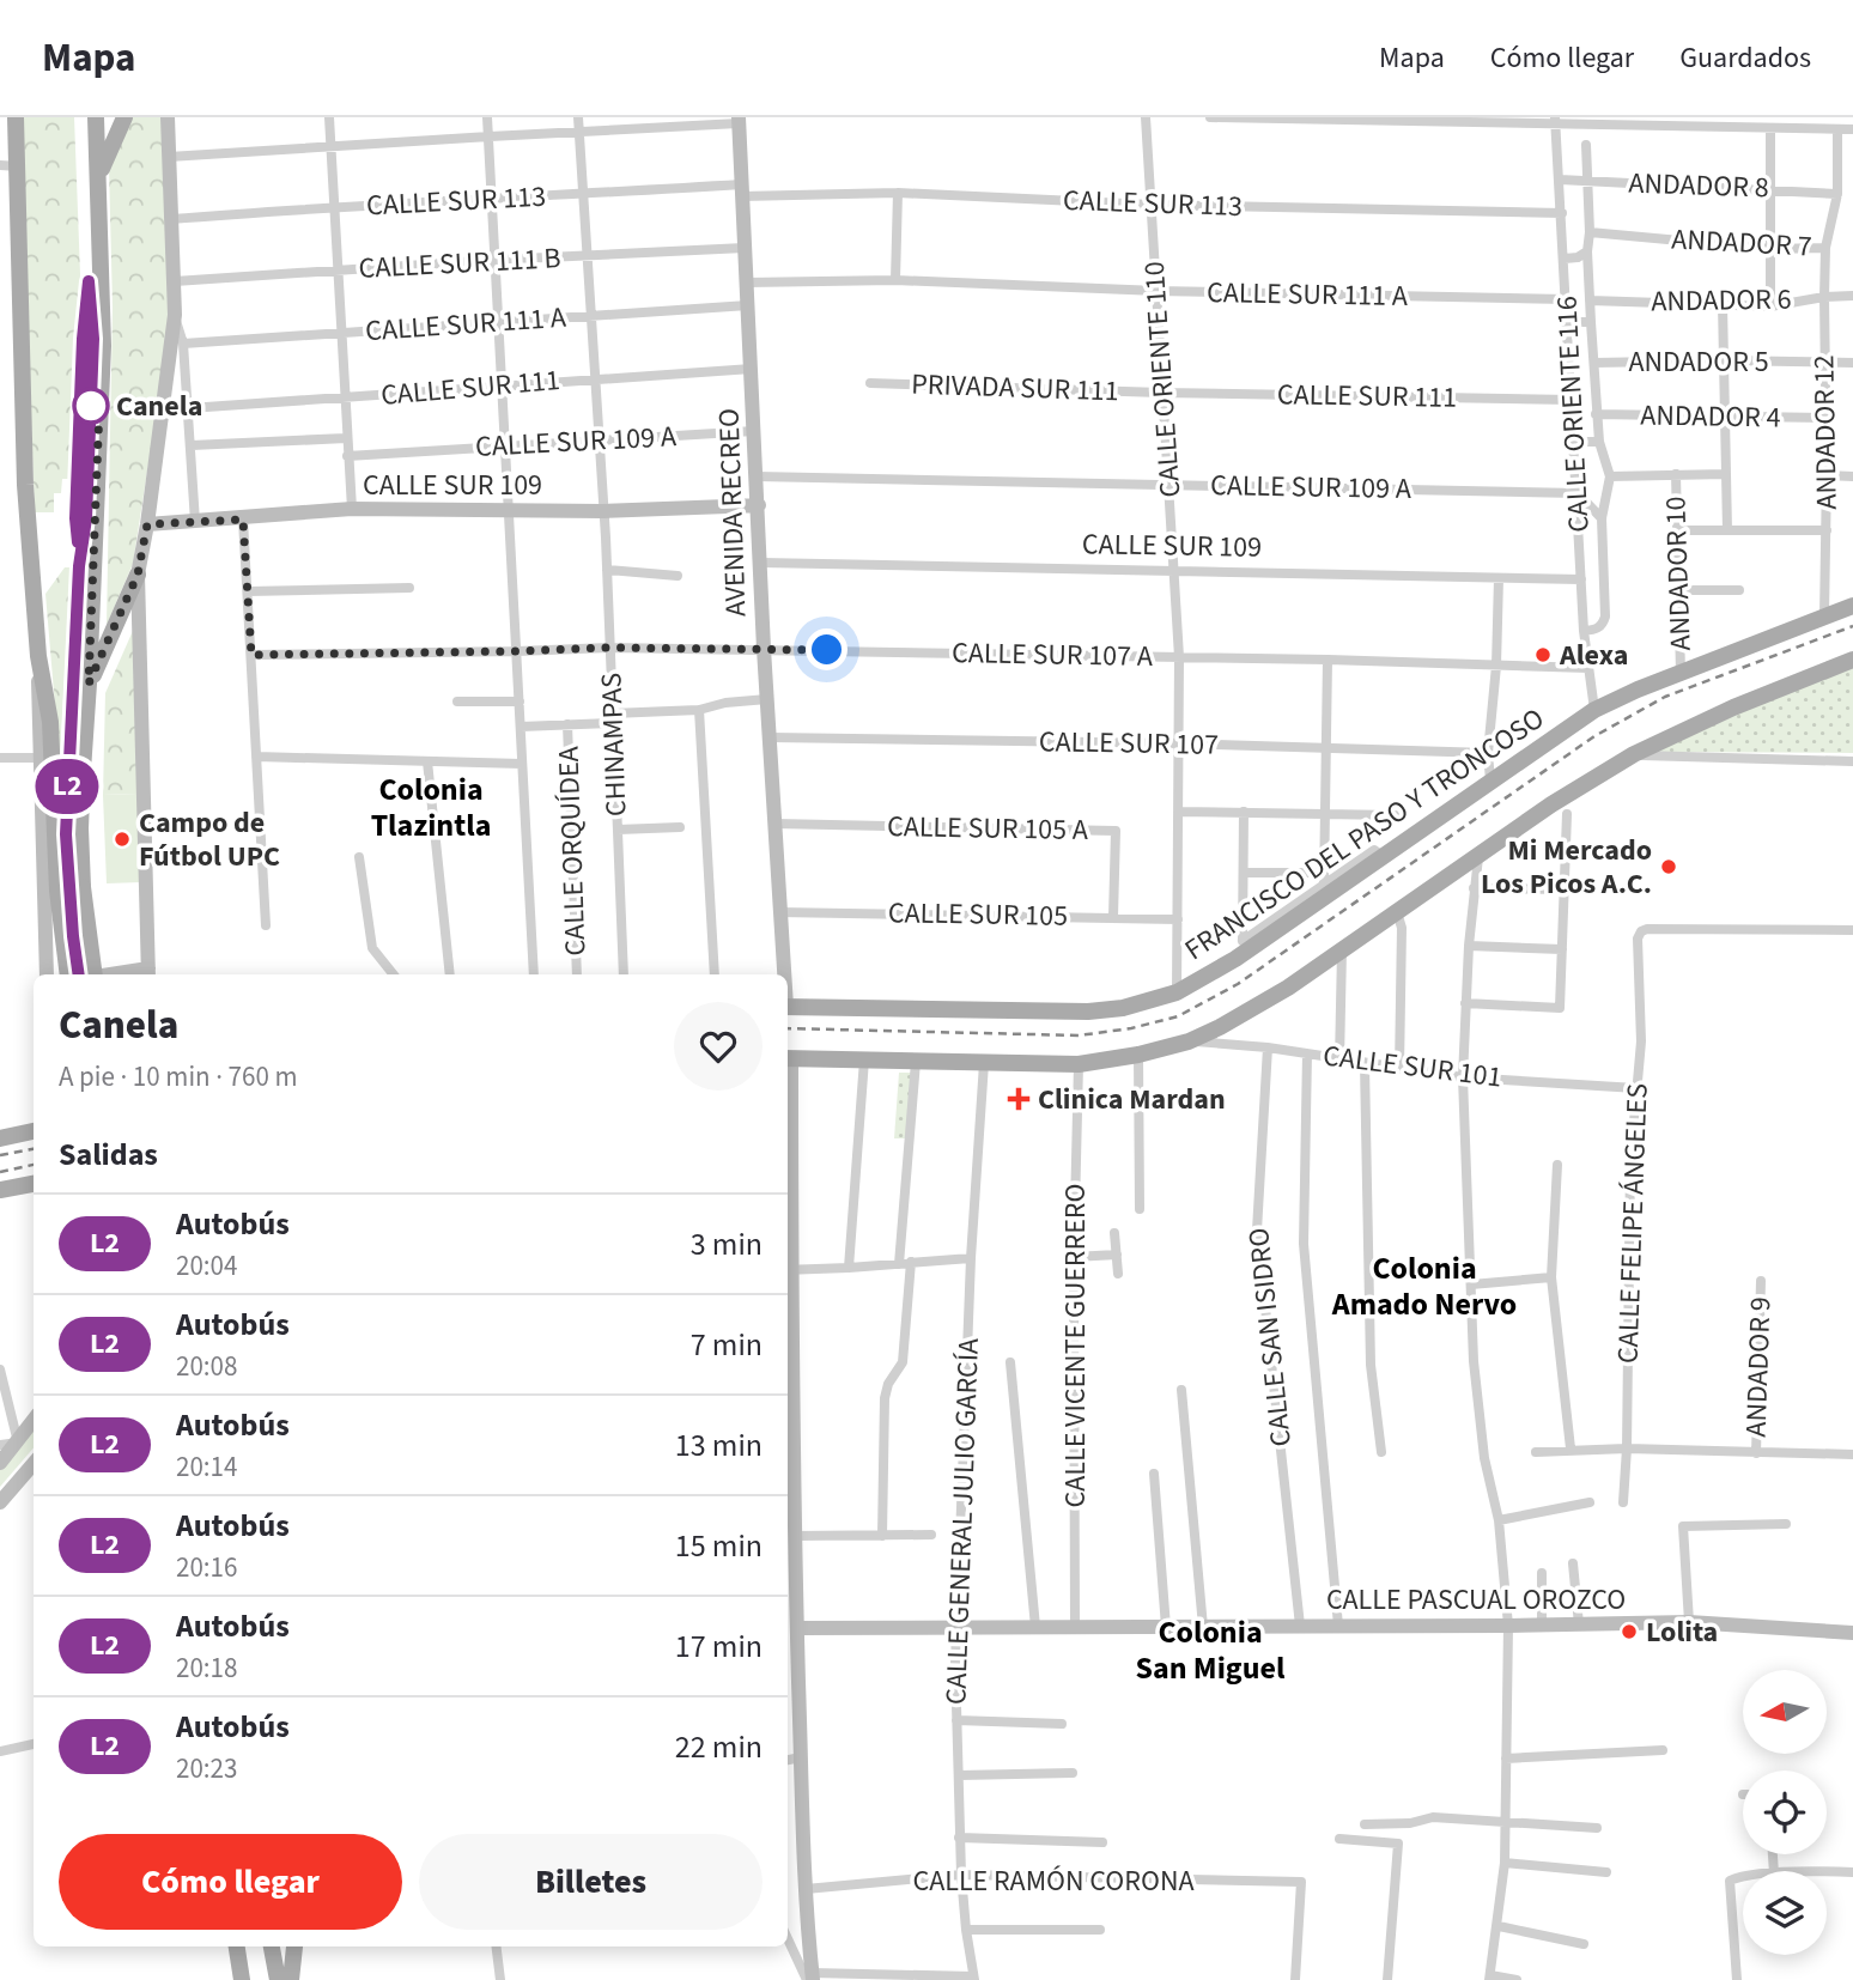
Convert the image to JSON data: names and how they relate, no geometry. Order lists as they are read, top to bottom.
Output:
{
  "streets": {
    "main road": ["FRANCISCO DEL PASO Y TRONCOSO"],
    "street": [
      "ANDADOR 8",
      "CALLE SUR 113",
      "ANDADOR 7",
      "CALLE SUR 111 B",
      "CALLE SUR 111 A",
      "ANDADOR 6",
      "ANDADOR 5",
      "CALLE ORIENTE 110",
      "CALLE SUR 111",
      "PRIVADA SUR 111",
      "CALLE ORIENTE 116",
      "ANDADOR 4",
      "ANDADOR 12",
      "CALLE SUR 109 A",
      "CALLE SUR 109",
      "AVENIDA RECREO",
      "ANDADOR 10",
      "CALLE SUR 107 A",
      "CALLE SUR 107",
      "CHINAMPAS",
      "CALLE SUR 105 A",
      "CALLE ORQUÍDEA",
      "CALLE SUR 105",
      "CALLE SUR 101",
      "CALLE FELIPE ÁNGELES",
      "CALLE SAN ISIDRO",
      "CALLE VICENTE GUERRERO",
      "ANDADOR 9",
      "CALLE GENERAL JULIO GARCÍA",
      "CALLE PASCUAL OROZCO",
      "CALLE RAMÓN CORONA"
    ]
  },
  "crossings": [
    ["ANDADOR 8", "ANDADOR 7"],
    ["ANDADOR 8", "CALLE ORIENTE 116"],
    ["CALLE SUR 113", "CALLE ORIENTE 110"],
    ["CALLE SUR 113", "CALLE ORIENTE 116"],
    ["CALLE SUR 113", "AVENIDA RECREO"],
    ["CALLE SUR 113", "CHINAMPAS"],
    ["ANDADOR 7", "ANDADOR 12"],
    ["CALLE SUR 111 B", "AVENIDA RECREO"],
    ["CALLE SUR 111 B", "CHINAMPAS"],
    ["CALLE SUR 111 A", "CALLE ORIENTE 110"],
    ["CALLE SUR 111 A", "CALLE ORIENTE 116"],
    ["CALLE SUR 111 A", "AVENIDA RECREO"],
    ["CALLE SUR 111 A", "CHINAMPAS"],
    ["ANDADOR 6", "ANDADOR 12"],
    ["ANDADOR 5", "ANDADOR 12"],
    ["CALLE ORIENTE 110", "CALLE SUR 111"],
    ["CALLE ORIENTE 110", "PRIVADA SUR 111"],
    ["CALLE ORIENTE 110", "CALLE SUR 109 A"],
    ["CALLE ORIENTE 110", "CALLE SUR 109"],
    ["CALLE ORIENTE 110", "CALLE SUR 107 A"],
    ["CALLE ORIENTE 110", "CALLE SUR 107"],
    ["CALLE ORIENTE 110", "FRANCISCO DEL PASO Y TRONCOSO"],
    ["CALLE ORIENTE 110", "CALLE SUR 105"],
    ["CALLE SUR 111", "PRIVADA SUR 111"],
    ["CALLE SUR 111", "CALLE ORIENTE 116"],
    ["CALLE SUR 111", "AVENIDA RECREO"],
    ["CALLE SUR 111", "CHINAMPAS"],
    ["CALLE ORIENTE 116", "CALLE SUR 109 A"],
    ["CALLE ORIENTE 116", "CALLE SUR 109"],
    ["CALLE ORIENTE 116", "CALLE SUR 107 A"],
    ["CALLE ORIENTE 116", "FRANCISCO DEL PASO Y TRONCOSO"],
    ["ANDADOR 4", "ANDADOR 12"],
    ["ANDADOR 12", "FRANCISCO DEL PASO Y TRONCOSO"],
    ["CALLE SUR 109 A", "AVENIDA RECREO"],
    ["CALLE SUR 109 A", "CHINAMPAS"],
    ["CALLE SUR 109", "AVENIDA RECREO"],
    ["CALLE SUR 109", "CHINAMPAS"],
    ["AVENIDA RECREO", "CALLE SUR 107 A"],
    ["AVENIDA RECREO", "CALLE SUR 107"],
    ["AVENIDA RECREO", "CALLE SUR 105 A"],
    ["AVENIDA RECREO", "CALLE SUR 105"],
    ["ANDADOR 10", "FRANCISCO DEL PASO Y TRONCOSO"],
    ["CALLE SUR 107 A", "CHINAMPAS"],
    ["CALLE SUR 105 A", "CALLE SUR 105"],
    ["CALLE SUR 101", "CALLE FELIPE ÁNGELES"],
    ["CALLE SUR 101", "CALLE SAN ISIDRO"],
    ["CALLE SAN ISIDRO", "CALLE PASCUAL OROZCO"],
    ["CALLE VICENTE GUERRERO", "CALLE PASCUAL OROZCO"],
    ["CALLE GENERAL JULIO GARCÍA", "CALLE PASCUAL OROZCO"],
    ["CALLE GENERAL JULIO GARCÍA", "CALLE RAMÓN CORONA"]
  ],
  "districts": ["Colonia Tlazintla", "Colonia Amado Nervo", "Colonia San Miguel"],
  "places": {
    "other": [
      "Canela",
      "Alexa",
      "Campo de Fútbol UPC",
      "Mi Mercado Los Picos A.C.",
      "Lolita"
    ],
    "health": ["Clinica Mardan"]
  },
  "lines": ["bus line L2"],
  "north": "left",
  "page": {
    "header": "Mapa",
    "nav": ["Mapa", "Cómo llegar", "Guardados"],
    "on_map": "L2",
    "heading": [
      ["Canela", "A pie · 10 min · 760 m"],
      "Salidas"
    ],
    "list": [
      {
        "mark": "L2",
        "name": "Autobús",
        "note": "20:04",
        "value": "3 min"
      },
      {
        "mark": "L2",
        "name": "Autobús",
        "note": "20:08",
        "value": "7 min"
      },
      {
        "mark": "L2",
        "name": "Autobús",
        "note": "20:14",
        "value": "13 min"
      },
      {
        "mark": "L2",
        "name": "Autobús",
        "note": "20:16",
        "value": "15 min"
      },
      {
        "mark": "L2",
        "name": "Autobús",
        "note": "20:18",
        "value": "17 min"
      },
      {
        "mark": "L2",
        "name": "Autobús",
        "note": "20:23",
        "value": "22 min"
      }
    ],
    "buttons": ["Cómo llegar", "Billetes"]
  }
}
